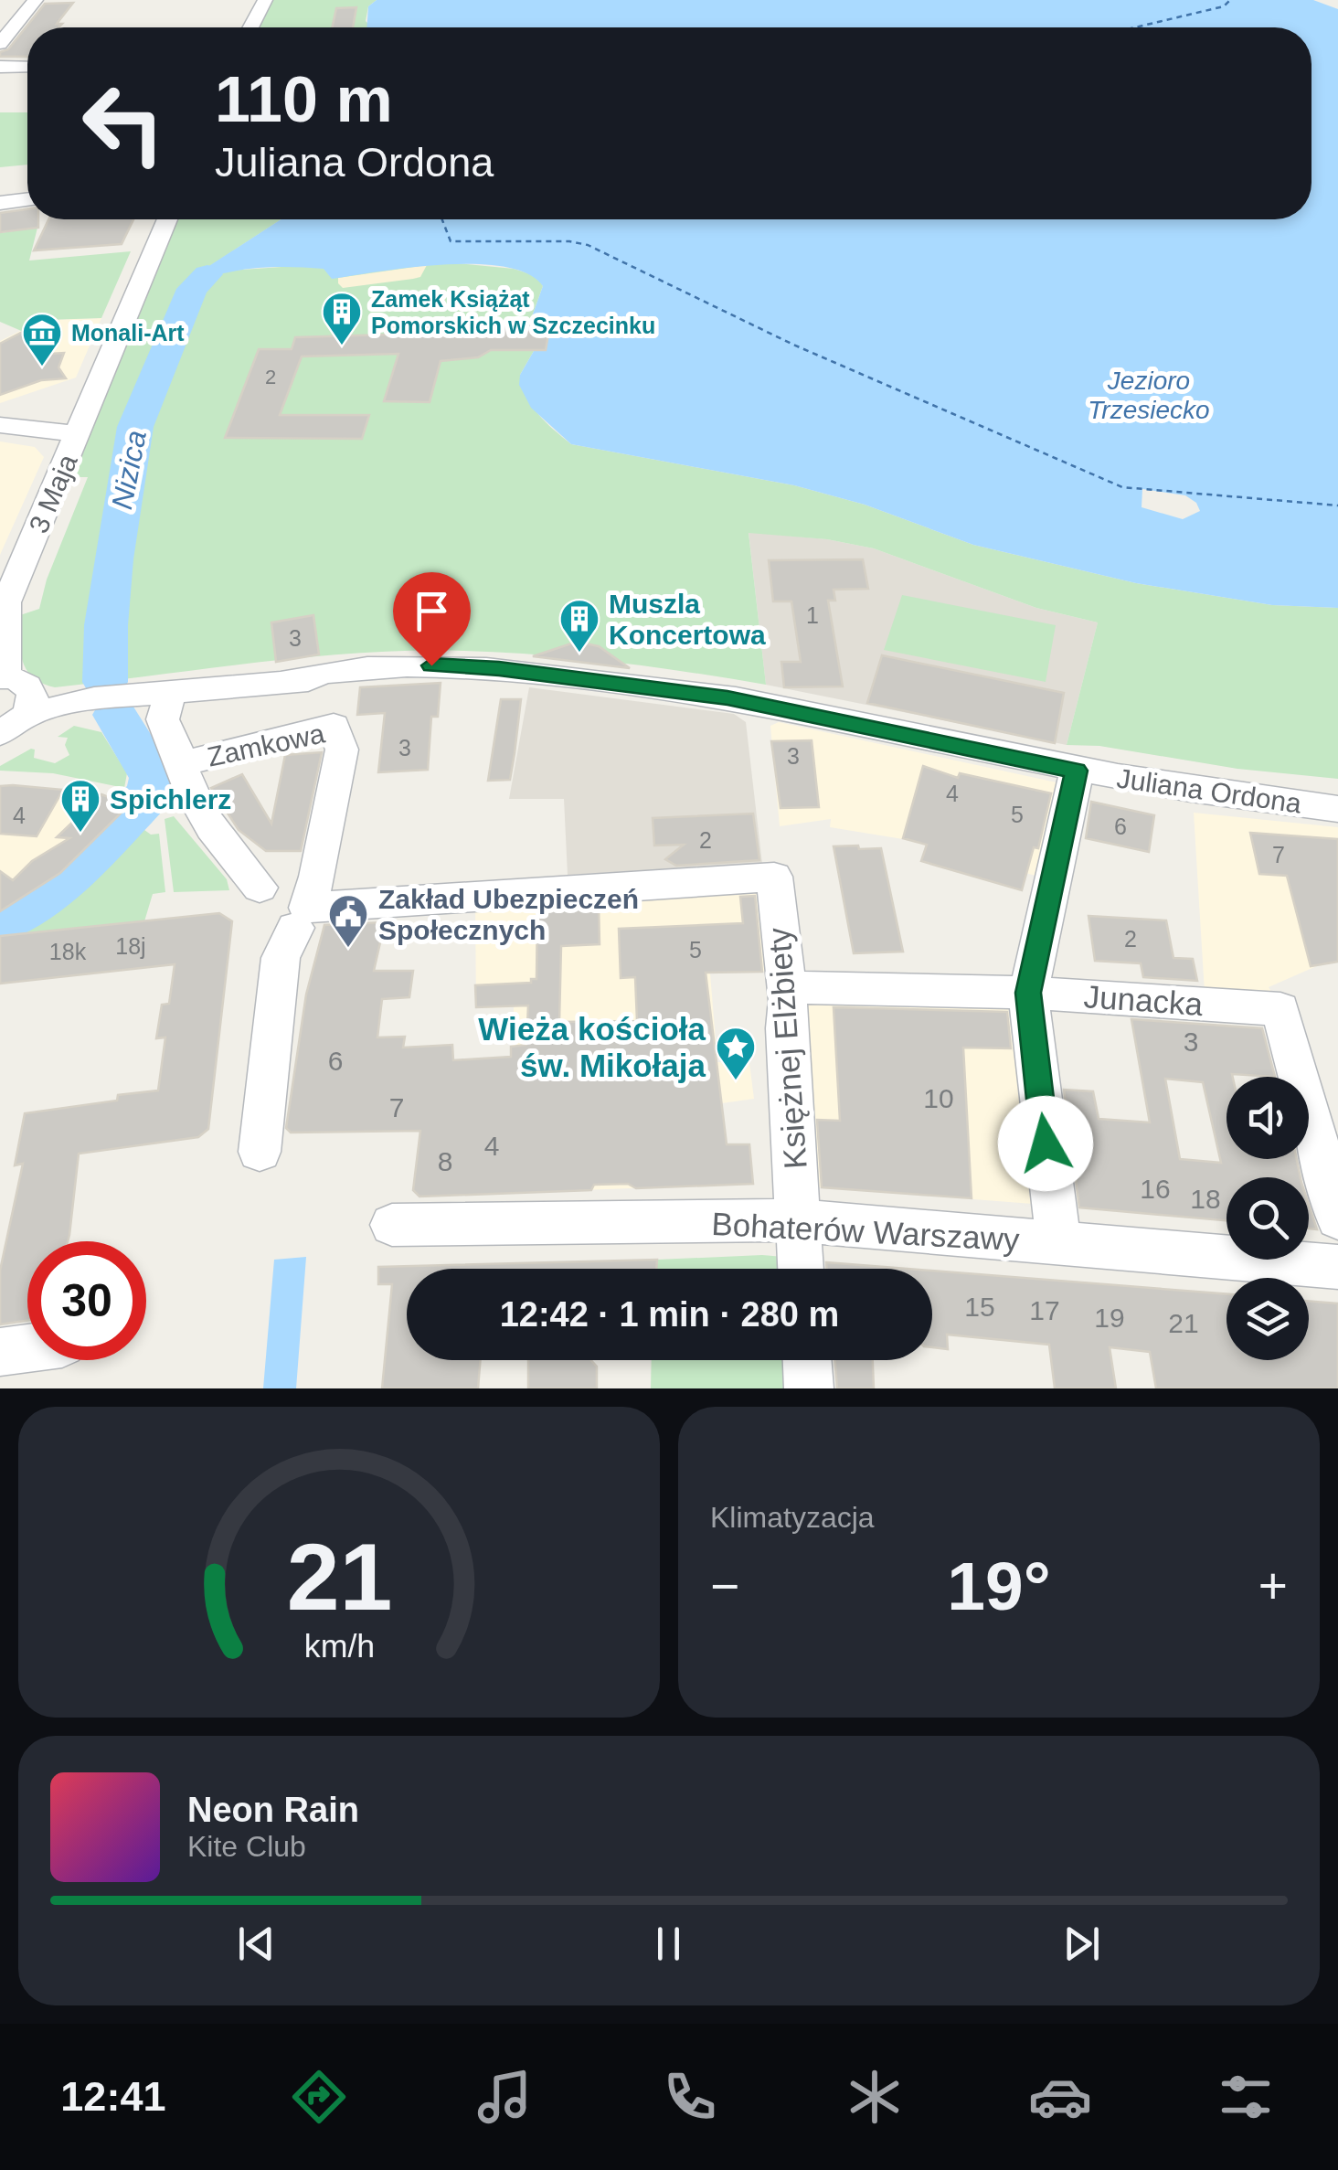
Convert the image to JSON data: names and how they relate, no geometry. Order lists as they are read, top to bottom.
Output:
{
  "streets": {
    "street": [
      "3 Maja",
      "Zamkowa",
      "Juliana Ordona",
      "Junacka",
      "Księżnej Elżbiety",
      "Bohaterów Warszawy"
    ]
  },
  "crossings": [
    ["Zamkowa", "Juliana Ordona"],
    ["Zamkowa", "Księżnej Elżbiety"],
    ["Junacka", "Księżnej Elżbiety"],
    ["Księżnej Elżbiety", "Bohaterów Warszawy"]
  ],
  "water": ["Jezioro Trzesiecko", "Nizica"],
  "places": {
    "building": ["Zamek Książąt Pomorskich w Szczecinku", "Muszla Koncertowa", "Spichlerz"],
    "museum": ["Monali-Art"],
    "public building": ["Zakład Ubezpieczeń Społecznych"],
    "place": ["Wieża kościoła św. Mikołaja"]
  },
  "house_numbers": [
    "2",
    "1",
    "3",
    "3",
    "3",
    "4",
    "5",
    "4",
    "6",
    "2",
    "7",
    "2",
    "18j",
    "5",
    "18k",
    "3",
    "6",
    "10",
    "7",
    "4",
    "8",
    "16",
    "18",
    "15",
    "17",
    "19",
    "21"
  ],
  "page": {
    "turn": ["110 m", "Juliana Ordona"],
    "limit": "30",
    "trip": "12:42 · 1 min · 280 m",
    "tile": "Klimatyzacja",
    "heat": ["−", "19°", "+"],
    "song": ["Neon Rain", "Kite Club"],
    "tabs": "12:41",
    "gauge": ["21", "km/h"]
  }
}
